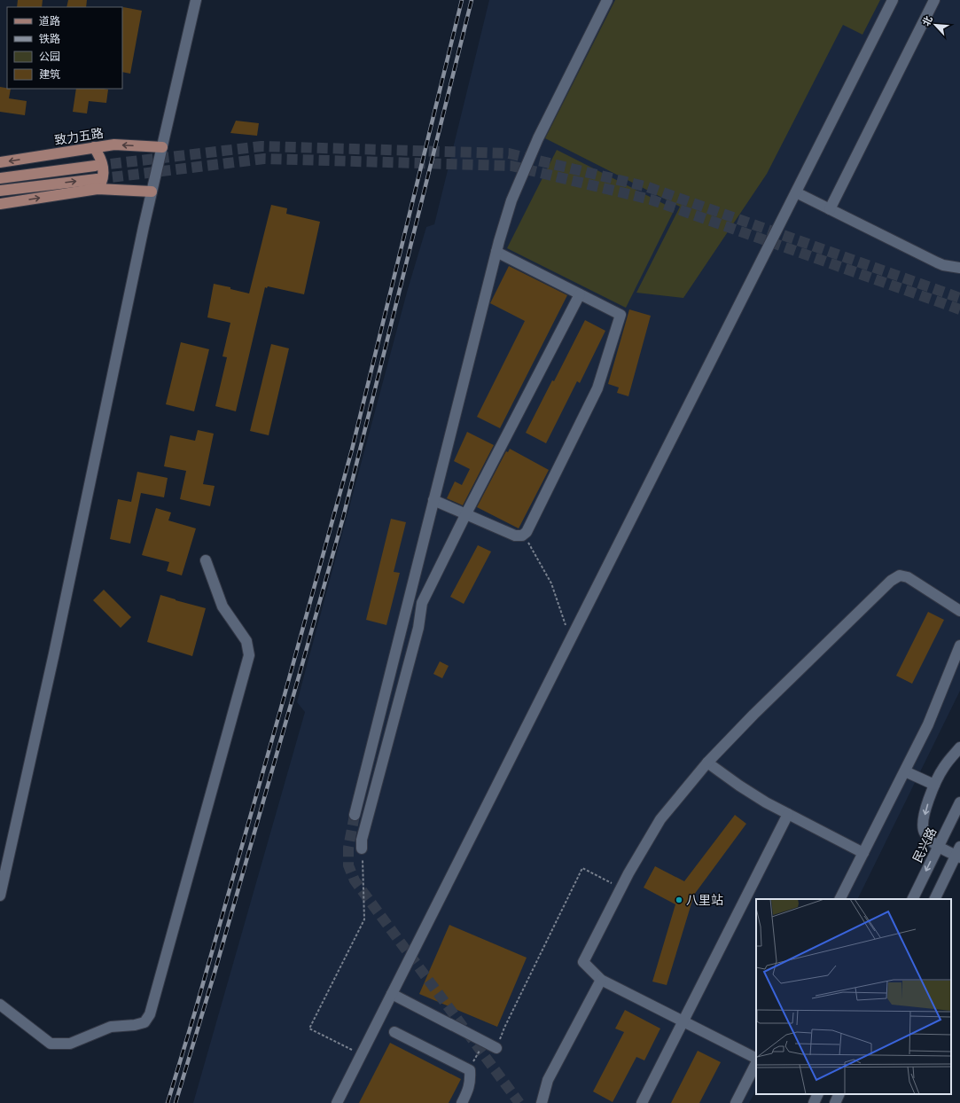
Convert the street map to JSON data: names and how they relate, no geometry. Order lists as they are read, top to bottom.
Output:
{
  "streets": {
    "main road": ["致力五路"],
    "street": ["民兴路"]
  },
  "places": ["八里站"],
  "legend": [
    "道路",
    "铁路",
    "公园",
    "建筑"
  ],
  "north": "top left"
}
